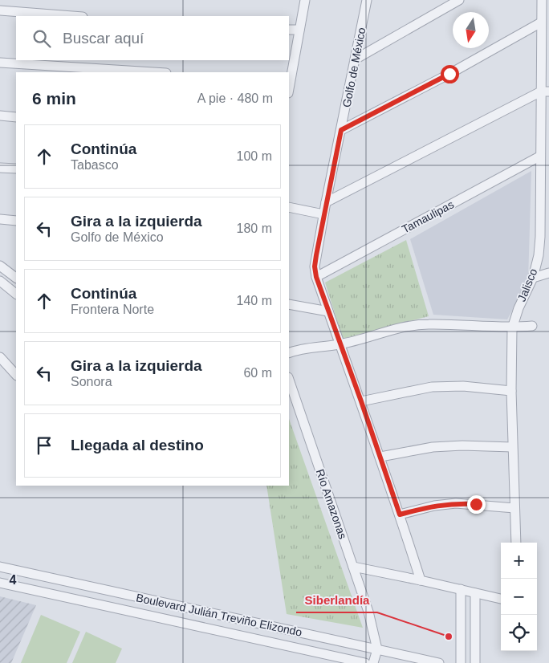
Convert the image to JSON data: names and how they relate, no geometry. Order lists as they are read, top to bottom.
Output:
{
  "streets": {
    "street": [
      "Golfo de México",
      "Tamaulipas",
      "Jalisco",
      "Río Amazonas",
      "Boulevard Julián Treviño Elizondo"
    ]
  },
  "crossings": [
    ["Golfo de México", "Tamaulipas"],
    ["Tamaulipas", "Jalisco"],
    ["Río Amazonas", "Boulevard Julián Treviño Elizondo"]
  ],
  "places": ["Siberlandía"],
  "north": "bottom",
  "page": {
    "search": "Buscar aquí",
    "heading": ["6 min", "A pie · 480 m"],
    "list": [
      ["Continúa", "Tabasco", "100 m"],
      ["Gira a la izquierda", "Golfo de México", "180 m"],
      ["Continúa", "Frontera Norte", "140 m"],
      ["Gira a la izquierda", "Sonora", "60 m"],
      "Llegada al destino"
    ],
    "map_buttons": ["+", "−"]
  },
  "grid": {
    "rows": ["4"]
  }
}
